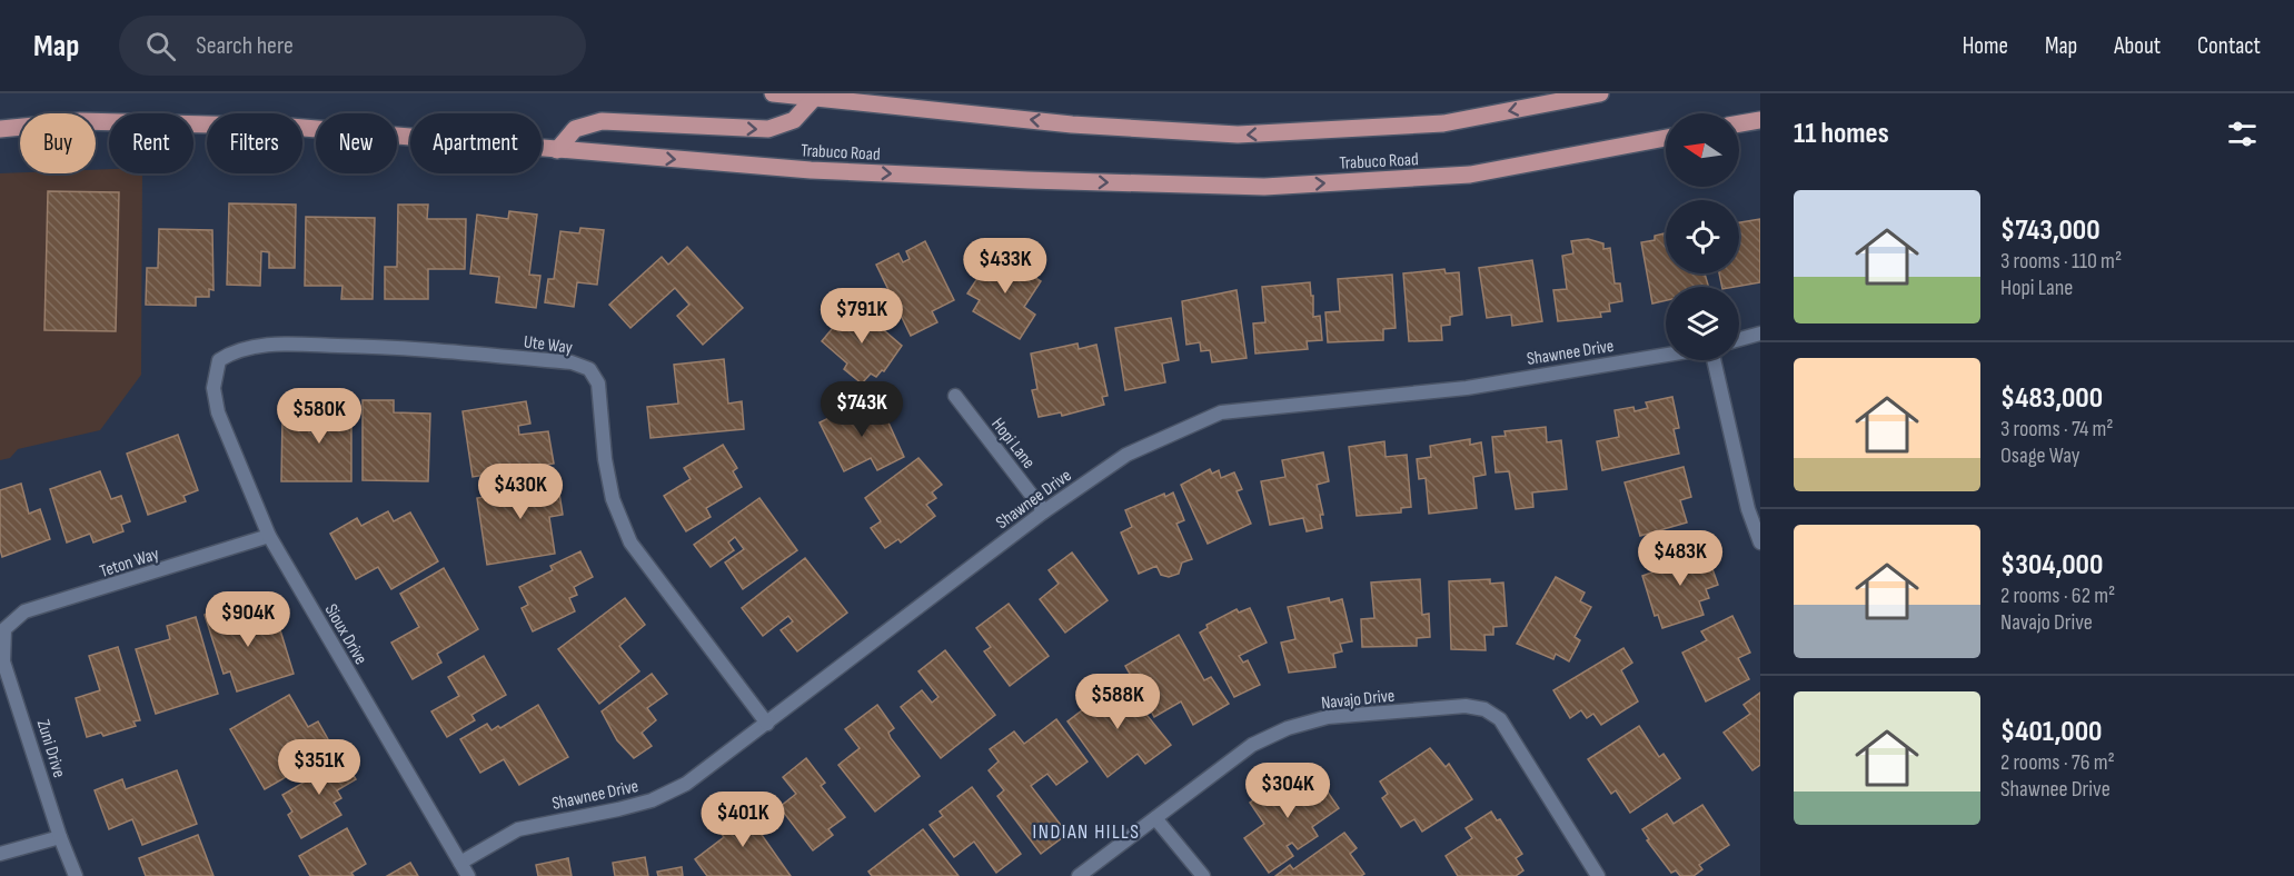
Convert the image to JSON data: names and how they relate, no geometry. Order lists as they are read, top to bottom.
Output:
{
  "streets": {
    "main road": ["Trabuco Road"],
    "street": [
      "Ute Way",
      "Shawnee Drive",
      "Hopi Lane",
      "Teton Way",
      "Sioux Drive",
      "Navajo Drive",
      "Zuni Drive"
    ]
  },
  "crossings": [
    ["Ute Way", "Shawnee Drive"],
    ["Ute Way", "Sioux Drive"],
    ["Shawnee Drive", "Hopi Lane"],
    ["Shawnee Drive", "Sioux Drive"],
    ["Teton Way", "Sioux Drive"],
    ["Teton Way", "Zuni Drive"]
  ],
  "districts": ["INDIAN HILLS"],
  "north": "left",
  "page": {
    "header": "Map",
    "search": "Search here",
    "nav": [
      "Home",
      "Map",
      "About",
      "Contact"
    ],
    "heading": "11 homes",
    "chip": [
      "Buy",
      "Rent",
      "Filters",
      "New",
      "Apartment"
    ],
    "list": [
      {
        "name": "$743,000",
        "note": "3 rooms · 110 m² · Hopi Lane"
      },
      {
        "name": "$483,000",
        "note": "3 rooms · 74 m² · Osage Way"
      },
      {
        "name": "$304,000",
        "note": "2 rooms · 62 m² · Navajo Drive"
      },
      {
        "name": "$401,000",
        "note": "2 rooms · 76 m² · Shawnee Drive"
      }
    ],
    "price": [
      "$433K",
      "$791K",
      "$743K",
      "$580K",
      "$430K",
      "$483K",
      "$904K",
      "$588K",
      "$351K",
      "$304K",
      "$401K"
    ]
  }
}
